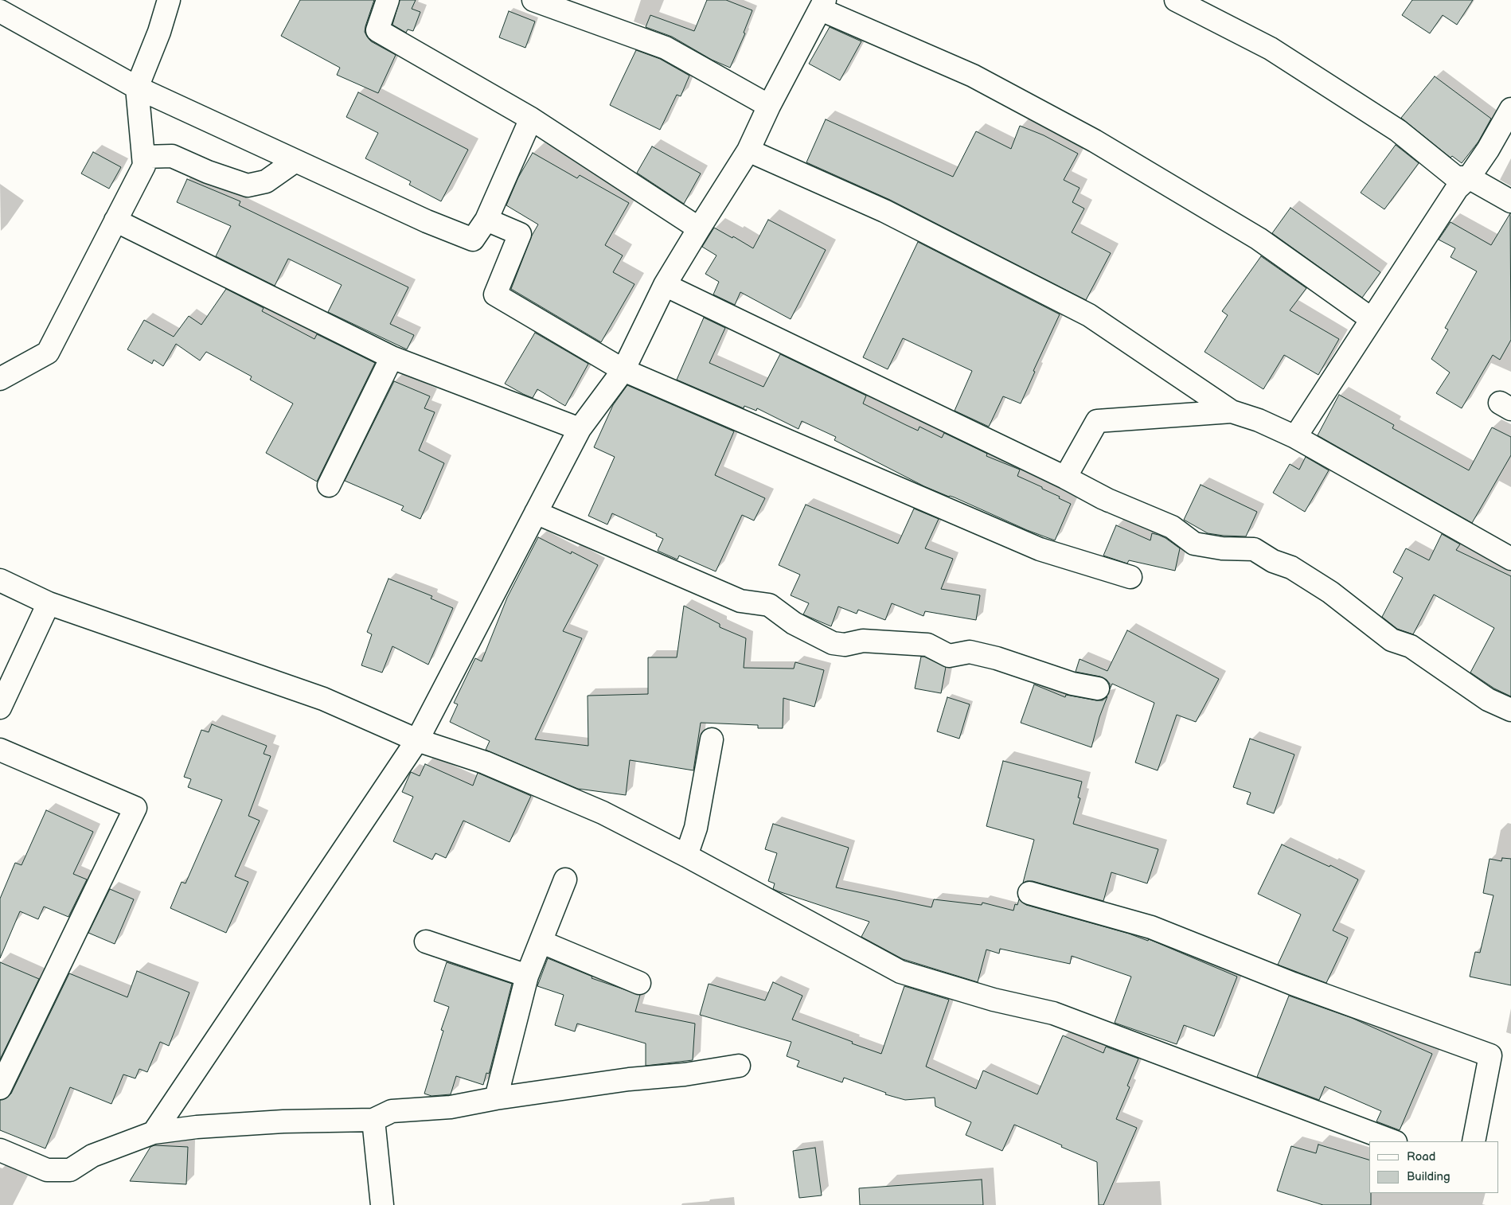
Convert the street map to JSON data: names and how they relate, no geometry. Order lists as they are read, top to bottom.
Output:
{
  "legend": ["Road", "Building"]
}
